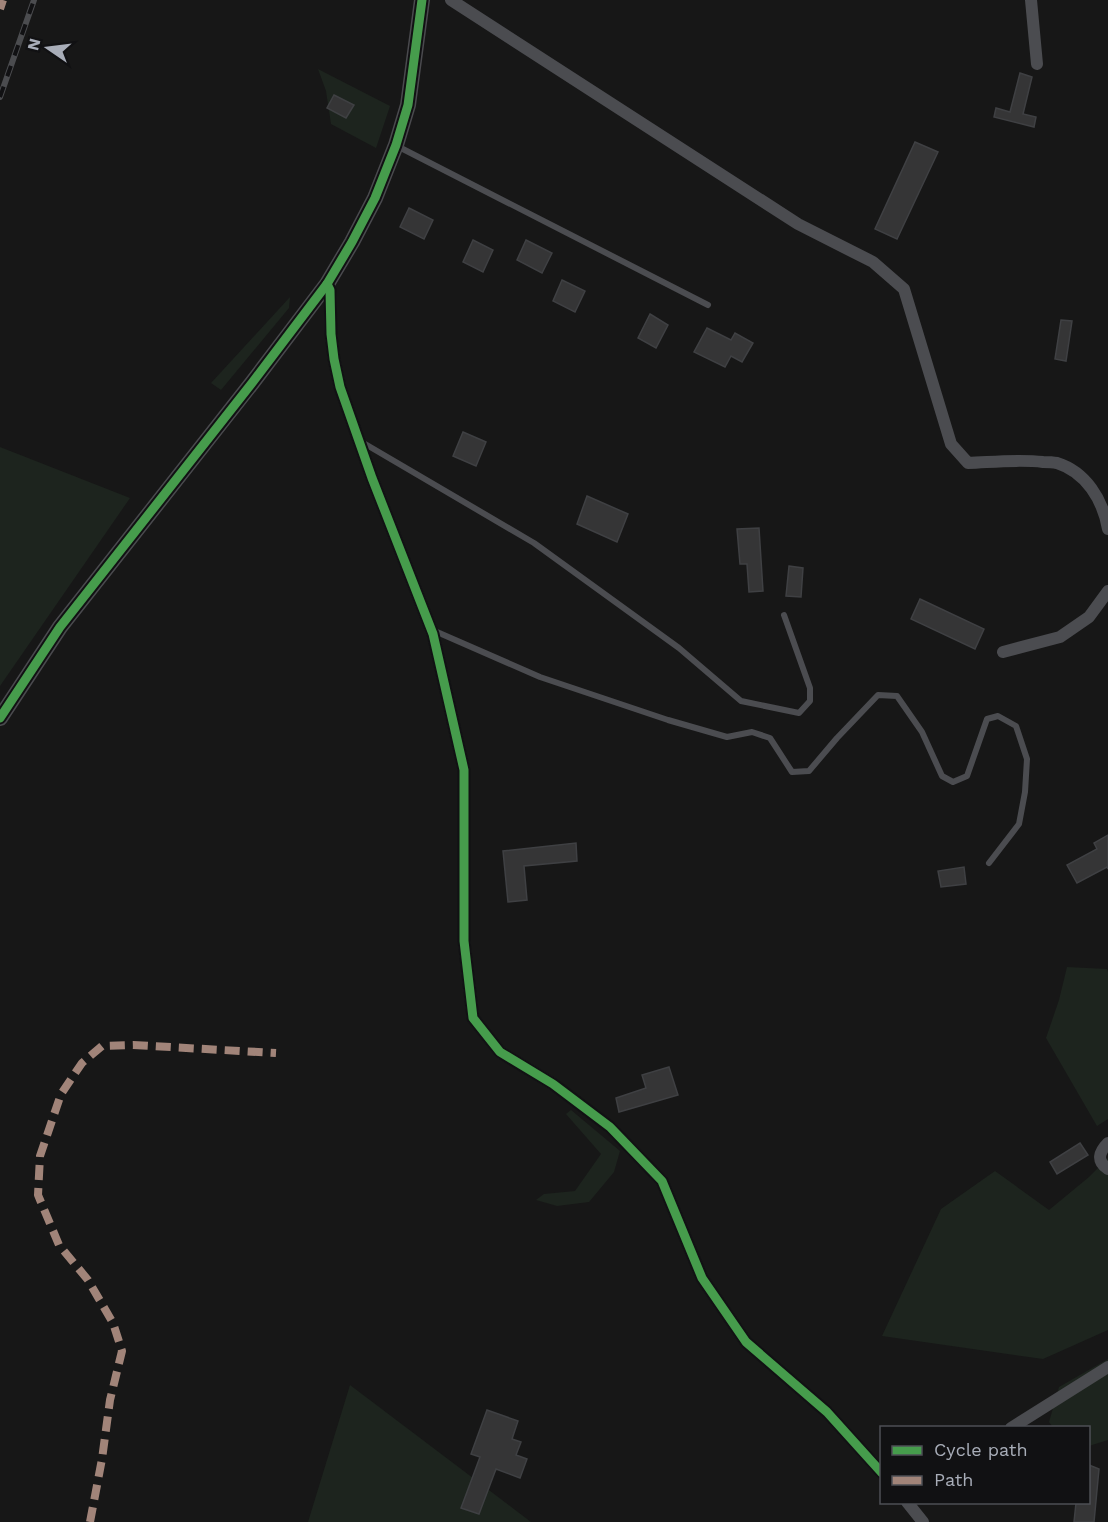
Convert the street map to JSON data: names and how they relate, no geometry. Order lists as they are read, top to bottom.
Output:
{
  "legend": ["Cycle path", "Path"],
  "north": "left"
}
